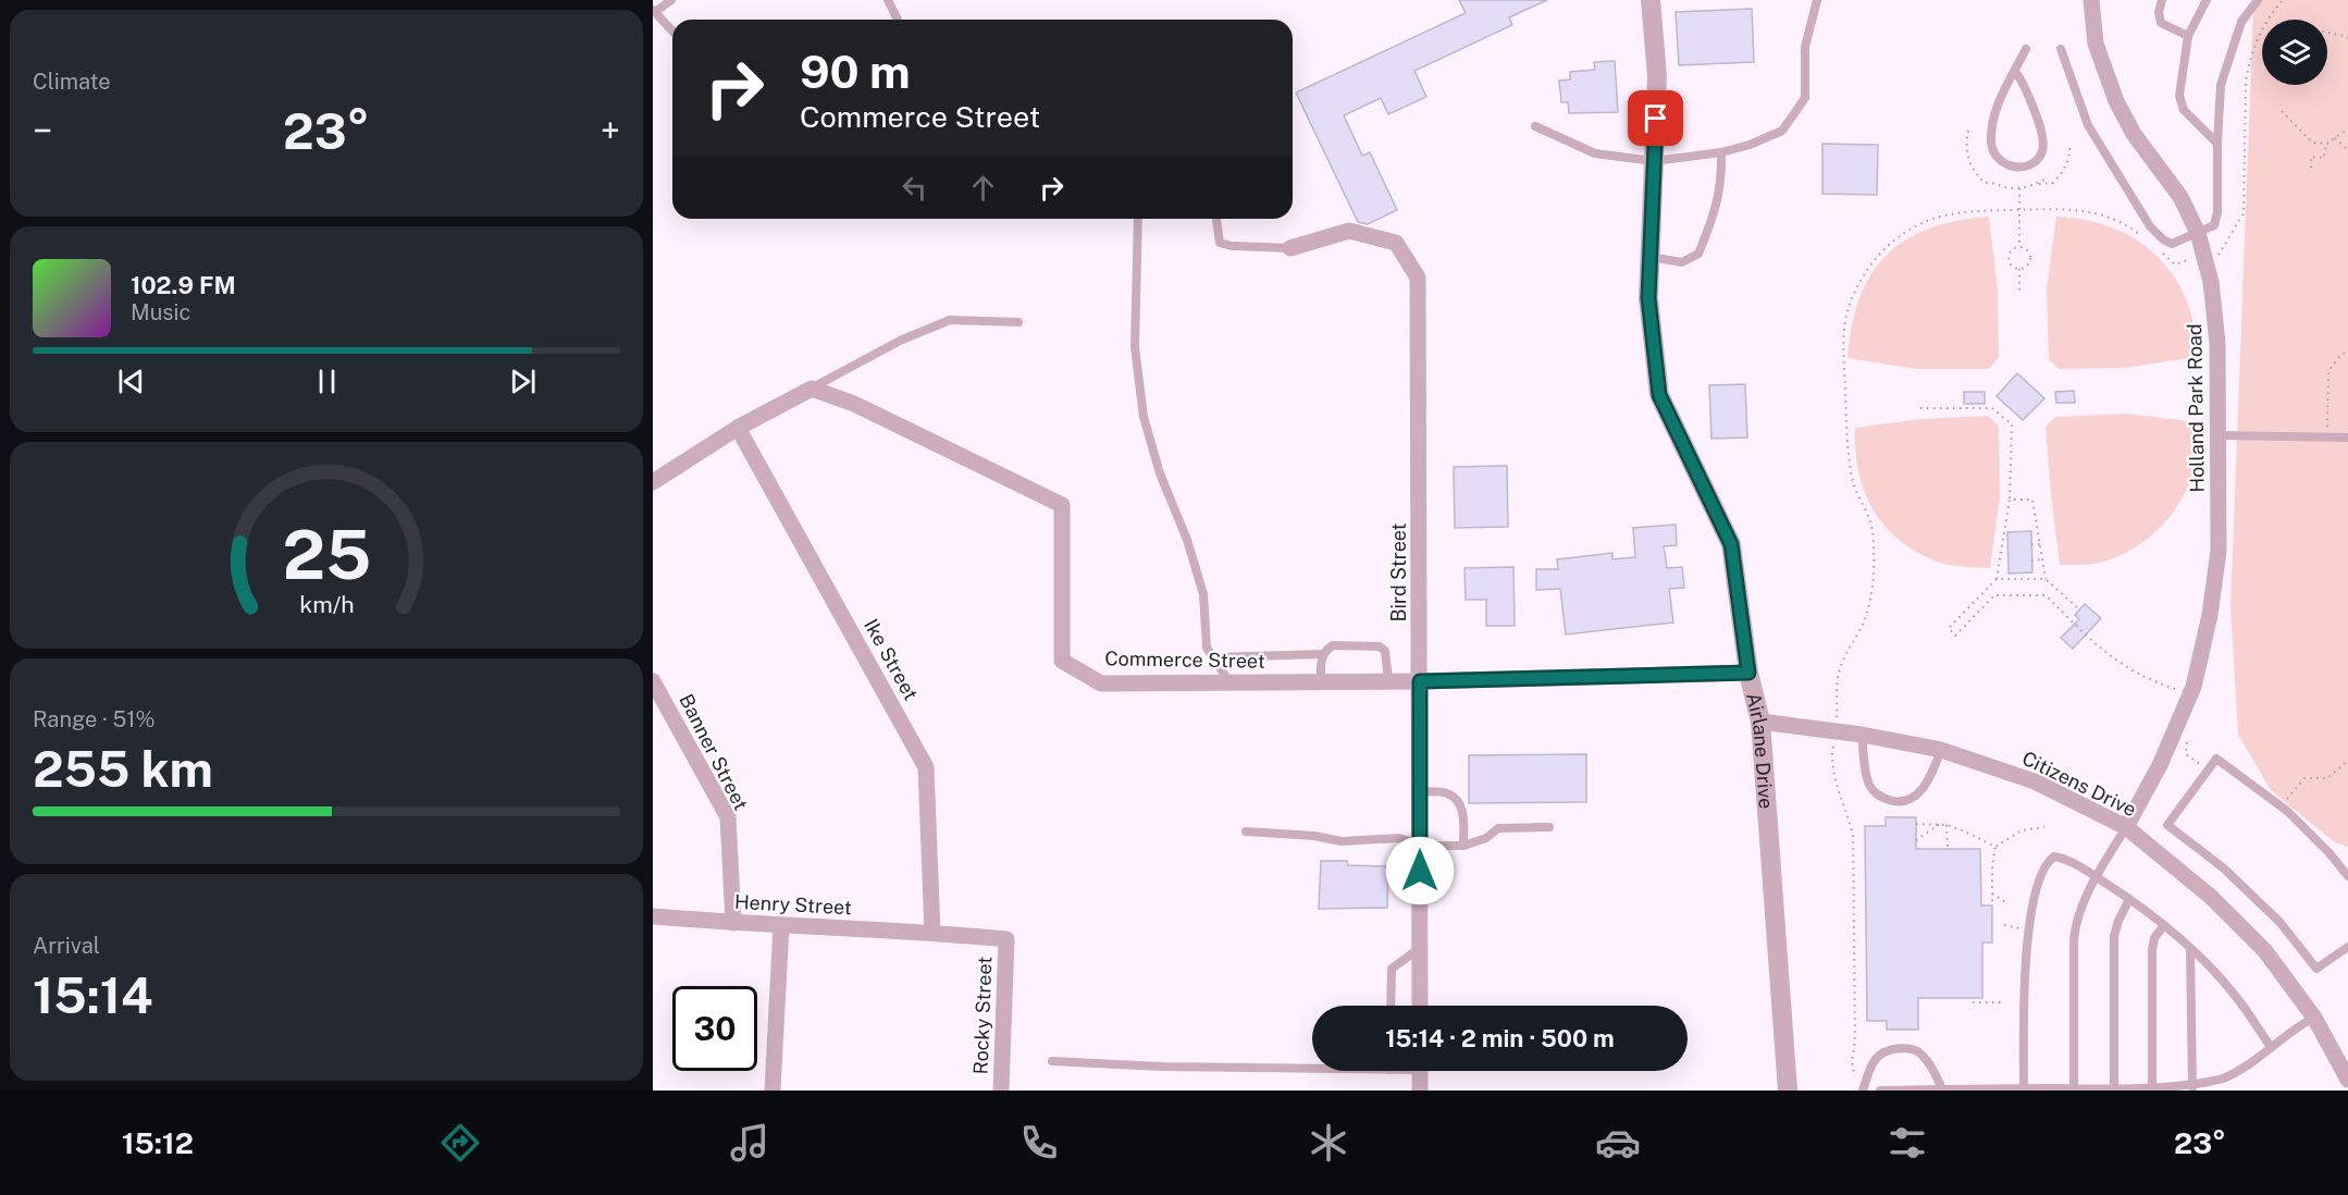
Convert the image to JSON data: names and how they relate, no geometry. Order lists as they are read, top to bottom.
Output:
{
  "streets": {
    "street": [
      "Holland Park Road",
      "Bird Street",
      "Ike Street",
      "Commerce Street",
      "Banner Street",
      "Airlane Drive",
      "Citizens Drive",
      "Henry Street",
      "Rocky Street"
    ]
  },
  "crossings": [
    ["Holland Park Road", "Citizens Drive"],
    ["Bird Street", "Commerce Street"],
    ["Ike Street", "Henry Street"],
    ["Ike Street", "Rocky Street"],
    ["Commerce Street", "Airlane Drive"],
    ["Banner Street", "Henry Street"],
    ["Airlane Drive", "Citizens Drive"],
    ["Henry Street", "Rocky Street"]
  ],
  "page": {
    "tile": [
      "Climate",
      ["Range · 51%", "255 km"],
      ["Arrival", "15:14"]
    ],
    "turn": ["90 m", "Commerce Street"],
    "heat": ["−", "23°", "+"],
    "song": ["102.9 FM", "Music"],
    "limit": "30",
    "trip": "15:14 · 2 min · 500 m",
    "tabs": ["15:12", "23°"],
    "gauge": ["25", "km/h"]
  }
}
